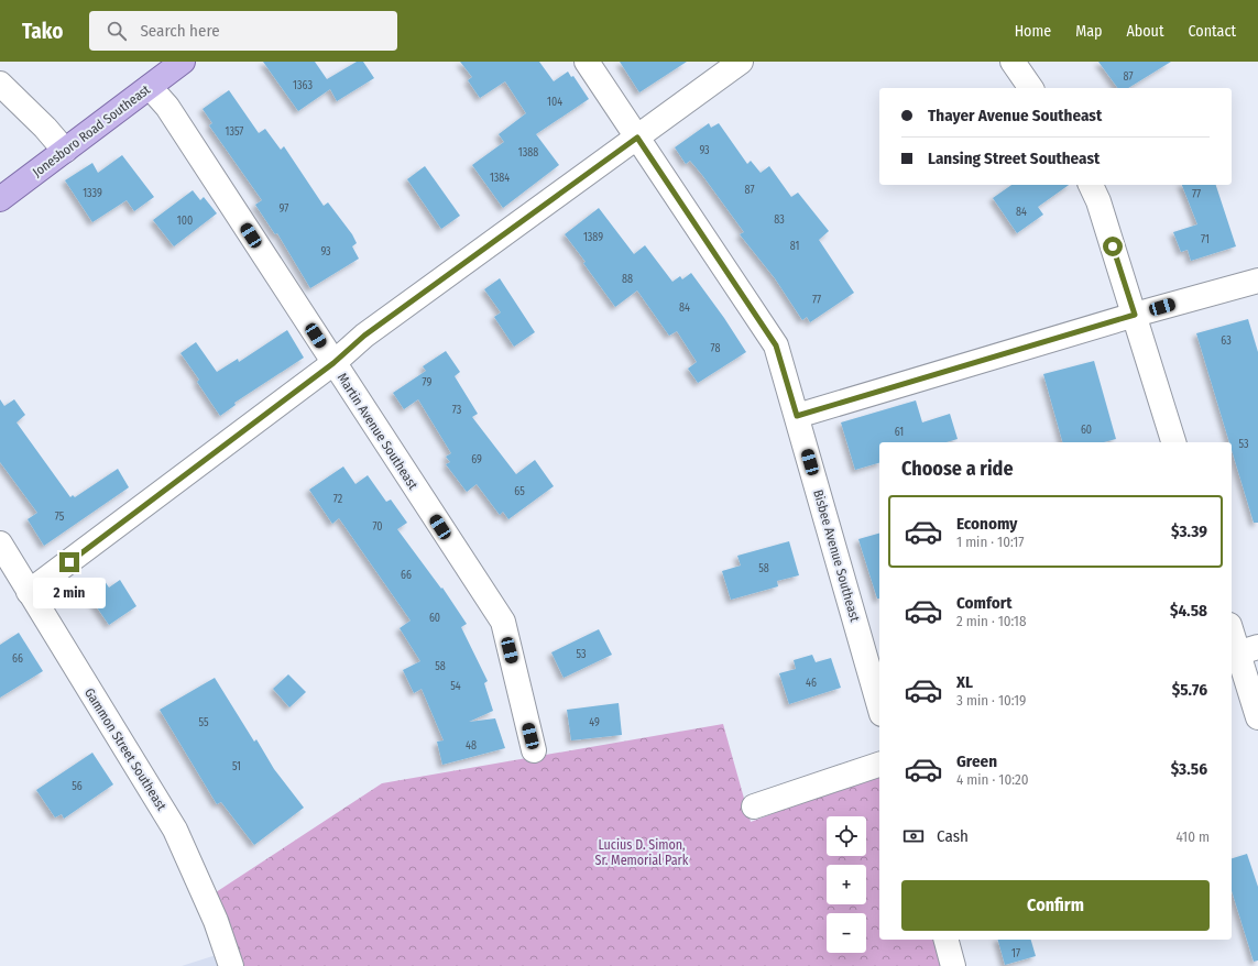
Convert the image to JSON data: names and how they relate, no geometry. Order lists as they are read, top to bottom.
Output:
{
  "streets": {
    "main road": ["Jonesboro Road Southeast"],
    "street": ["Martin Avenue Southeast", "Bisbee Avenue Southeast", "Gammon Street Southeast"]
  },
  "crossings": [
    ["Jonesboro Road Southeast", "Martin Avenue Southeast"]
  ],
  "parks": ["Lucius D. Simon, Sr. Memorial Park"],
  "house_numbers": [
    "87",
    "1363",
    "104",
    "1357",
    "93",
    "1388",
    "1384",
    "87",
    "1339",
    "77",
    "97",
    "84",
    "83",
    "100",
    "1389",
    "71",
    "81",
    "93",
    "88",
    "77",
    "84",
    "63",
    "78",
    "79",
    "73",
    "60",
    "61",
    "53",
    "69",
    "65",
    "72",
    "75",
    "70",
    "58",
    "66",
    "60",
    "53",
    "66",
    "58",
    "46",
    "54",
    "55",
    "49",
    "48",
    "51",
    "56",
    "17"
  ],
  "page": {
    "header": "Tako",
    "search": "Search here",
    "nav": [
      "Home",
      "Map",
      "About",
      "Contact"
    ],
    "banner": ["Thayer Avenue Southeast", "Lansing Street Southeast"],
    "heading": "Choose a ride",
    "list": [
      {
        "name": "Economy",
        "note": "1 min · 10:17",
        "value": "$3.39"
      },
      {
        "name": "Comfort",
        "note": "2 min · 10:18",
        "value": "$4.58"
      },
      {
        "name": "XL",
        "note": "3 min · 10:19",
        "value": "$5.76"
      },
      {
        "name": "Green",
        "note": "4 min · 10:20",
        "value": "$3.56"
      }
    ],
    "bubble": "2 min",
    "pay": ["Cash", "410 m"],
    "map_buttons": ["+", "−"],
    "buttons": "Confirm"
  }
}
